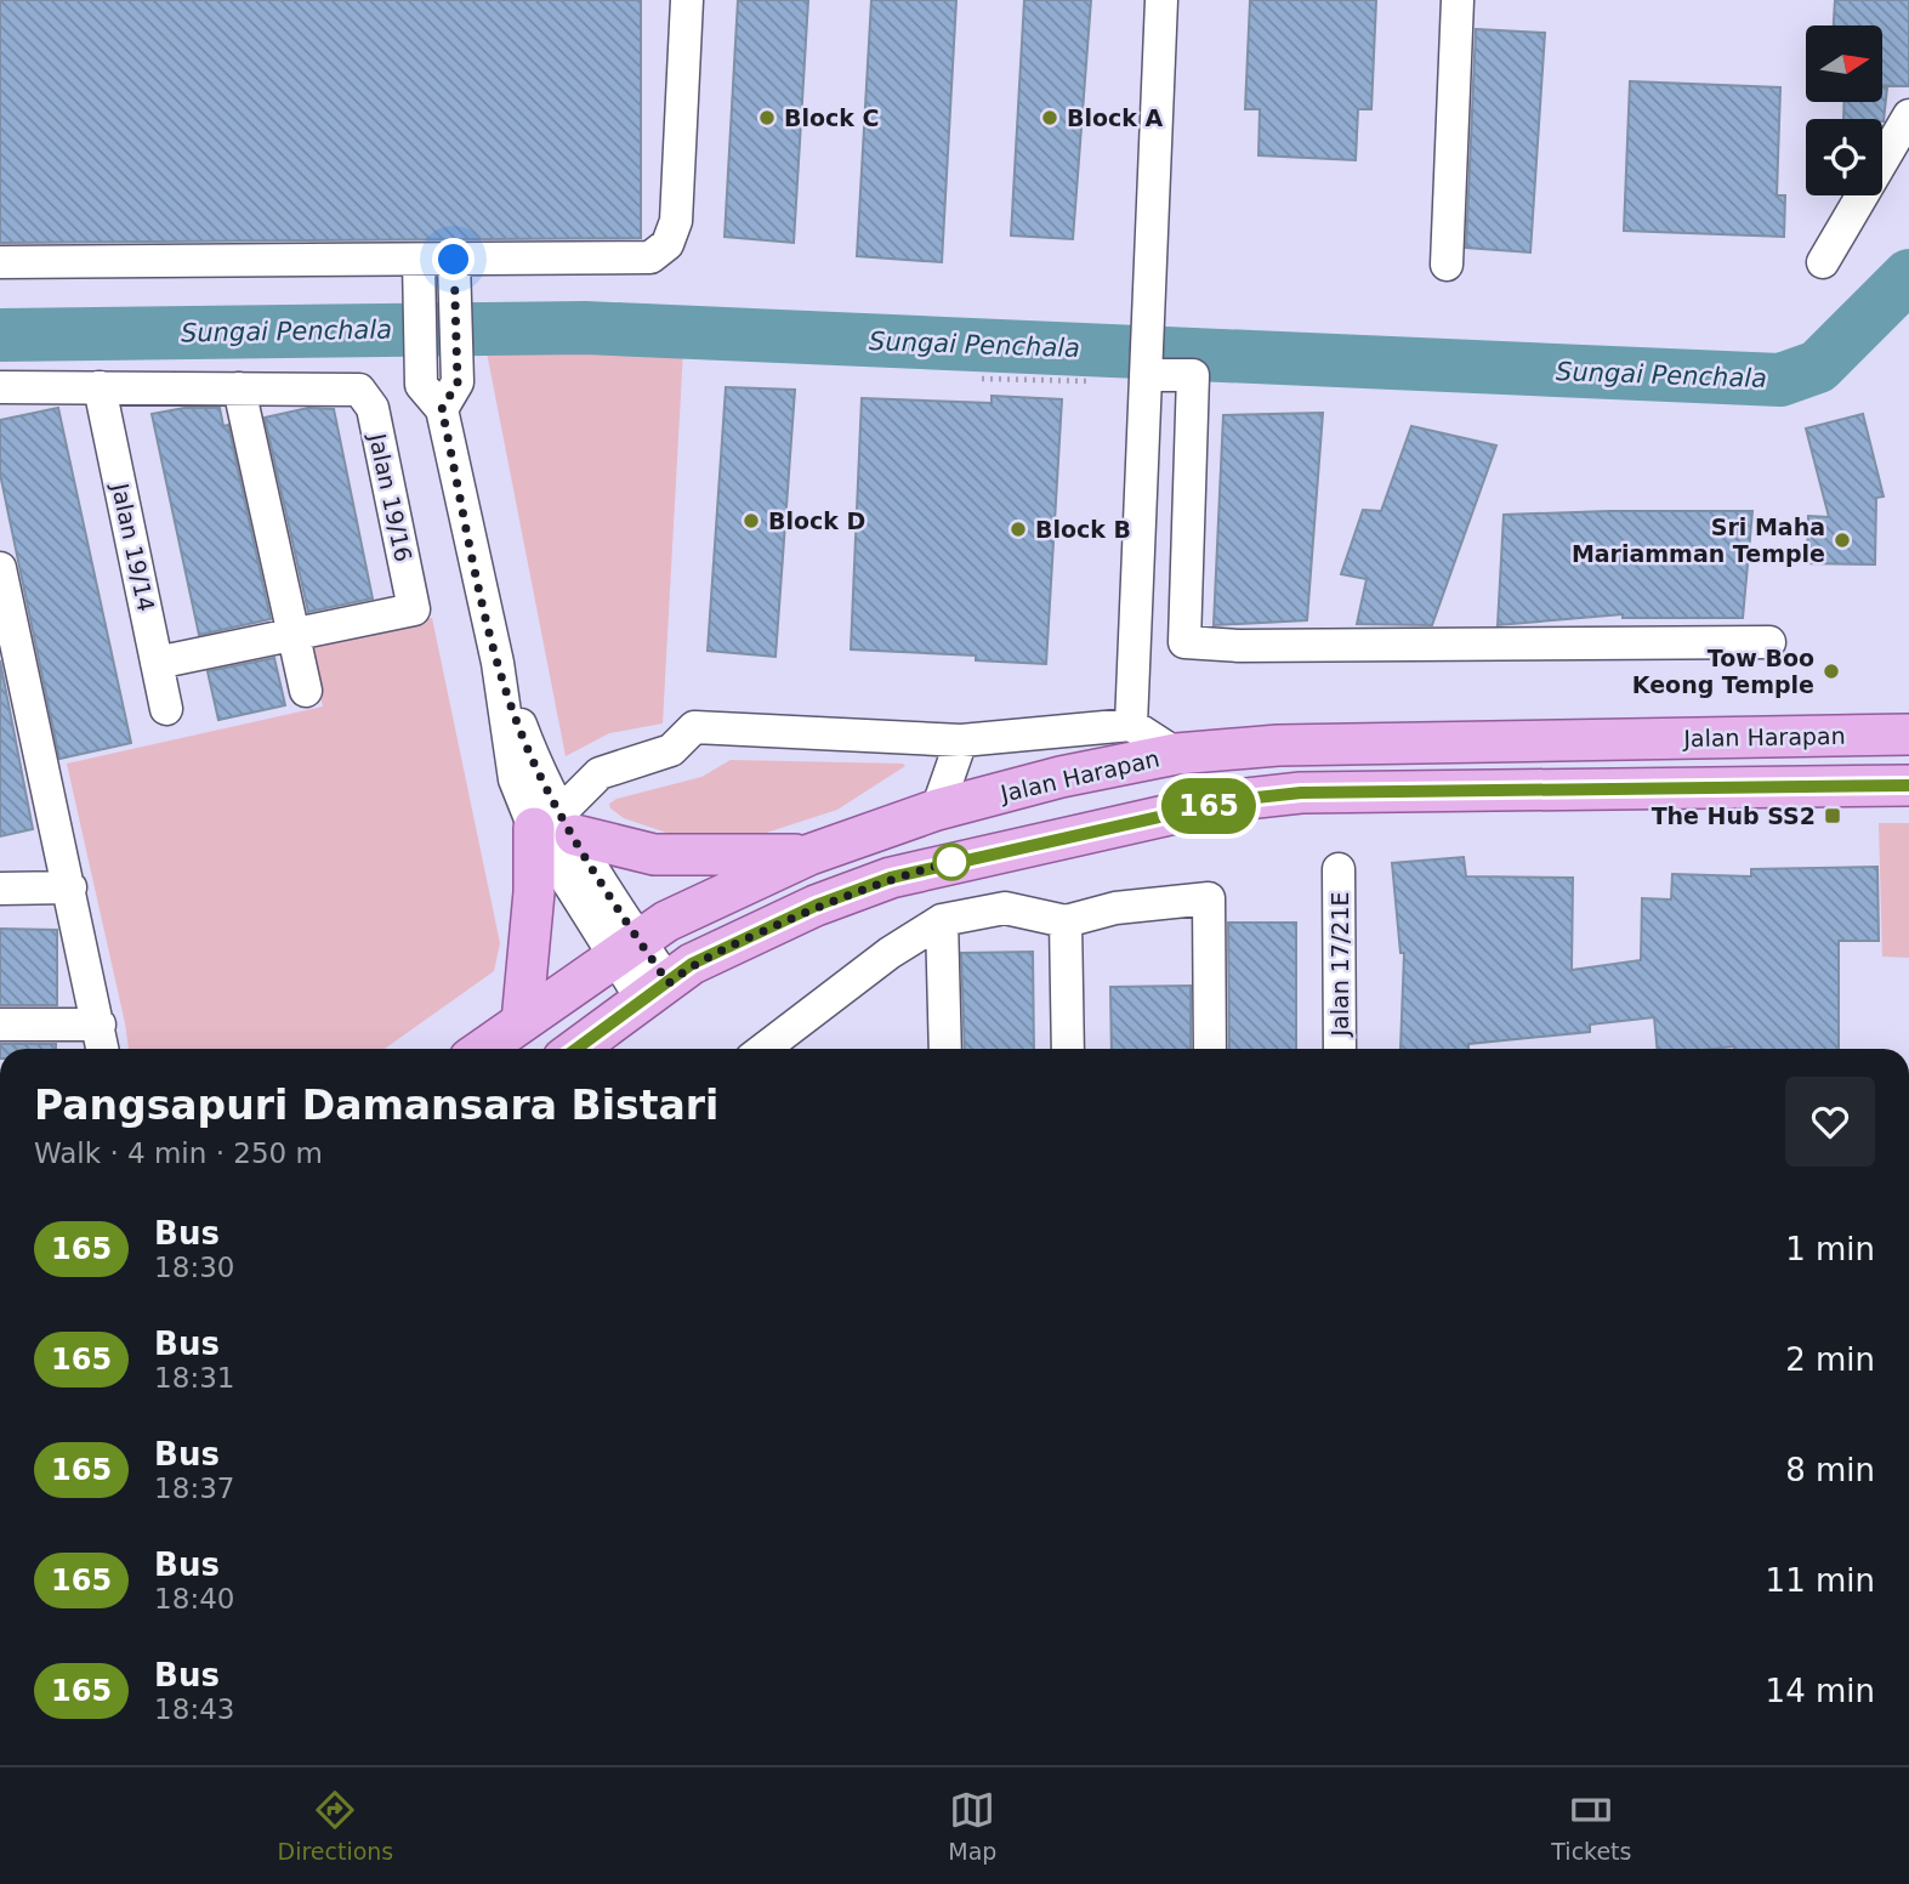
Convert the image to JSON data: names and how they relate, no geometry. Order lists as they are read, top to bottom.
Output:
{
  "streets": {
    "main road": ["Jalan Harapan"],
    "street": ["Jalan 19/16", "Jalan 19/14", "Jalan 17/21E"]
  },
  "water": ["Sungai Penchala"],
  "places": {
    "other": [
      "Block C",
      "Block A",
      "Block D",
      "Block B",
      "Sri Maha Mariamman Temple",
      "Tow Boo Keong Temple"
    ],
    "transit": ["The Hub SS2"]
  },
  "lines": ["bus line 165"],
  "north": "right",
  "page": {
    "on_map": "165",
    "heading": ["Pangsapuri Damansara Bistari", "Walk · 4 min · 250 m"],
    "list": [
      {
        "mark": "165",
        "name": "Bus",
        "note": "18:30",
        "value": "1 min"
      },
      {
        "mark": "165",
        "name": "Bus",
        "note": "18:31",
        "value": "2 min"
      },
      {
        "mark": "165",
        "name": "Bus",
        "note": "18:37",
        "value": "8 min"
      },
      {
        "mark": "165",
        "name": "Bus",
        "note": "18:40",
        "value": "11 min"
      },
      {
        "mark": "165",
        "name": "Bus",
        "note": "18:43",
        "value": "14 min"
      }
    ],
    "tabs": ["Directions", "Map", "Tickets"]
  }
}
